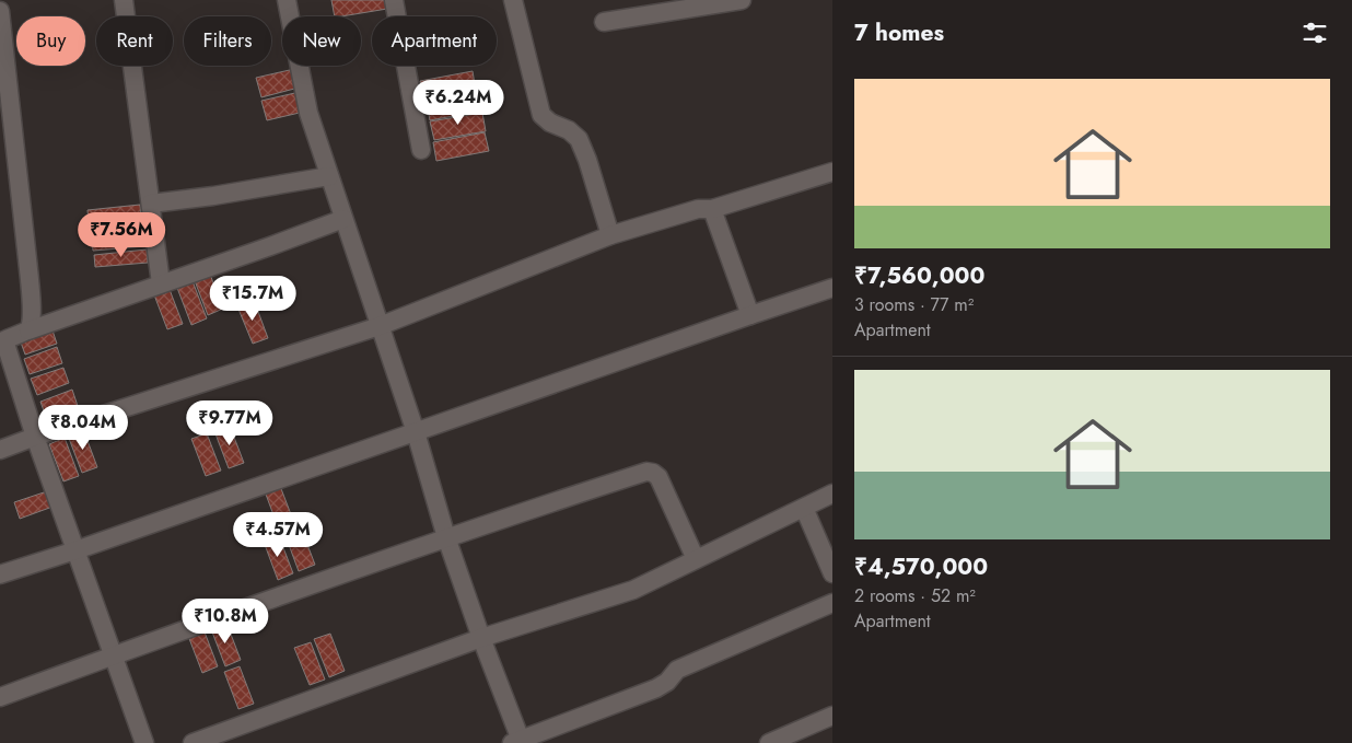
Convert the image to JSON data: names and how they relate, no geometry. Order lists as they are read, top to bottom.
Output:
{
  "page": {
    "heading": "7 homes",
    "chip": [
      "Buy",
      "Rent",
      "Filters",
      "New",
      "Apartment"
    ],
    "list": [
      {
        "name": "₹7,560,000",
        "note": "3 rooms · 77 m² · Apartment"
      },
      {
        "name": "₹4,570,000",
        "note": "2 rooms · 52 m² · Apartment"
      }
    ],
    "price": [
      "₹6.24M",
      "₹7.56M",
      "₹15.7M",
      "₹9.77M",
      "₹8.04M",
      "₹4.57M",
      "₹10.8M"
    ]
  }
}
